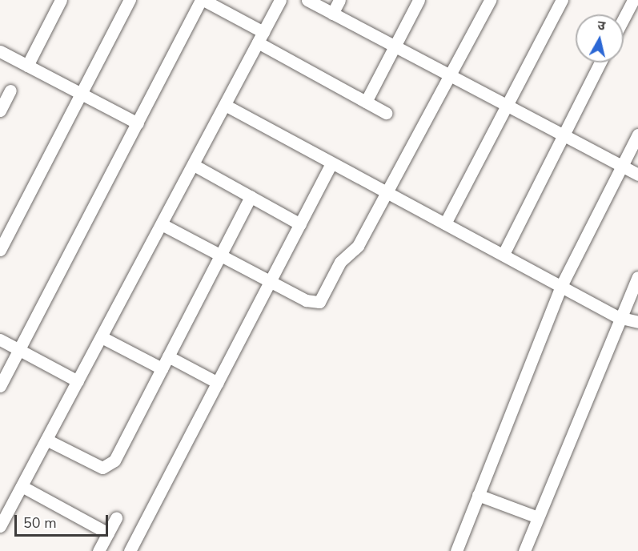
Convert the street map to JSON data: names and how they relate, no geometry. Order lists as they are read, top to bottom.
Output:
{
  "scale_bar": "50 m",
  "north": "top"
}
